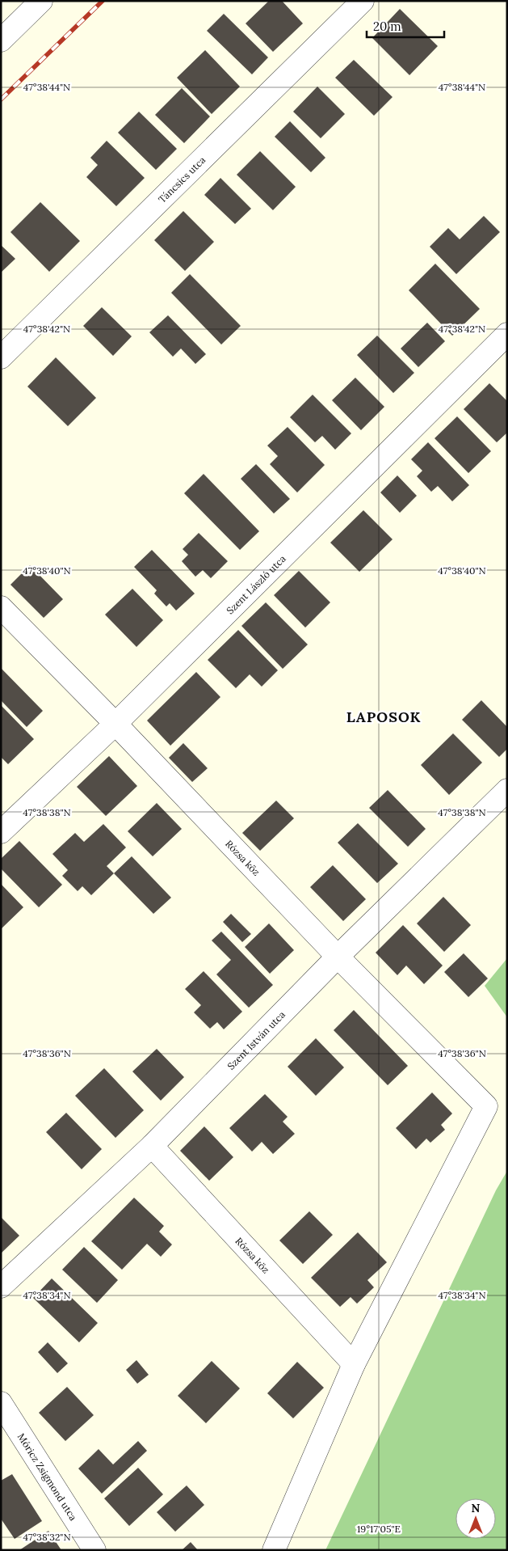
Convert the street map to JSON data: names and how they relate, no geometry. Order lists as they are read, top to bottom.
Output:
{
  "streets": {
    "street": [
      "Táncsics utca",
      "Szent László utca",
      "Rózsa köz",
      "Szent István utca",
      "Móricz Zsigmond utca"
    ]
  },
  "crossings": [
    ["Szent László utca", "Rózsa köz"],
    ["Rózsa köz", "Szent István utca"]
  ],
  "districts": ["LAPOSOK"],
  "scale_bar": "20 m",
  "north": "top",
  "coordinates": [
    "47°38'44\"N",
    "47°38'42\"N",
    "47°38'40\"N",
    "47°38'38\"N",
    "47°38'36\"N",
    "47°38'34\"N",
    "19°17'05\"E",
    "47°38'32\"N"
  ]
}
